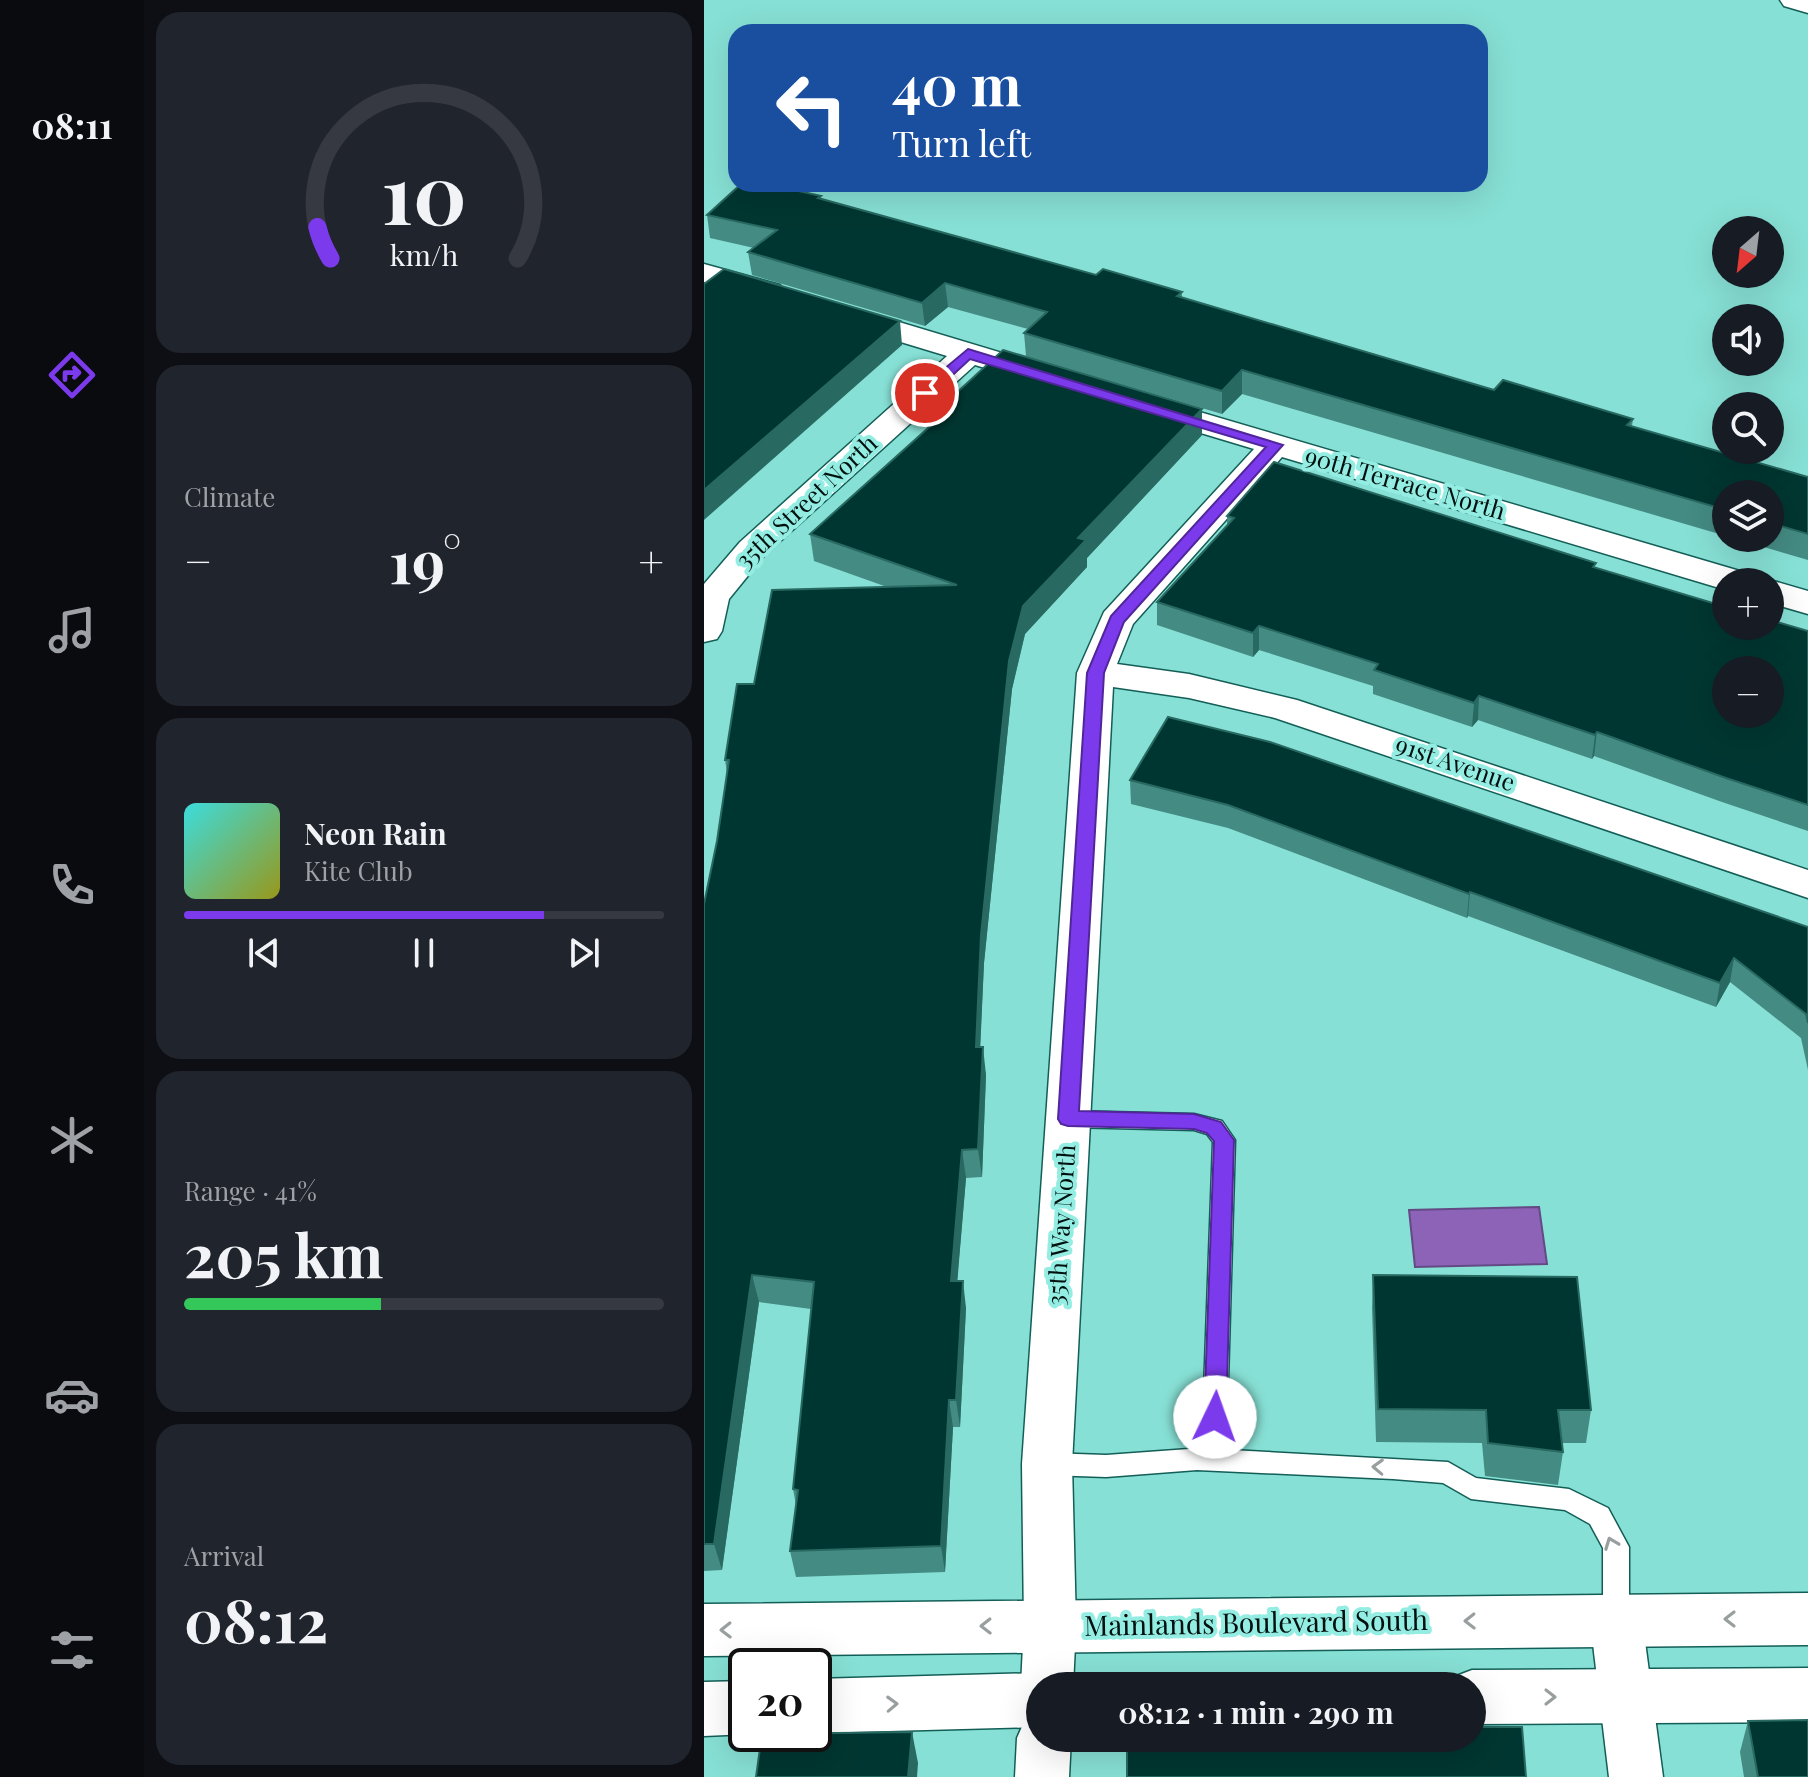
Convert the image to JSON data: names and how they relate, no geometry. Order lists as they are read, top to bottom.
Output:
{
  "streets": {
    "street": [
      "90th Terrace North",
      "35th Street North",
      "91st Avenue",
      "35th Way North",
      "Mainlands Boulevard South"
    ]
  },
  "crossings": [
    ["90th Terrace North", "35th Way North"],
    ["91st Avenue", "35th Way North"],
    ["35th Way North", "Mainlands Boulevard South"]
  ],
  "north": "bottom left",
  "page": {
    "tabs": "08:11",
    "turn": ["40 m", "Turn left"],
    "map_buttons": ["+", "−"],
    "tile": [
      "Climate",
      ["Range · 41%", "205 km"],
      ["Arrival", "08:12"]
    ],
    "heat": ["−", "19°", "+"],
    "song": ["Neon Rain", "Kite Club"],
    "limit": "20",
    "trip": "08:12 · 1 min · 290 m",
    "gauge": ["10", "km/h"]
  }
}
